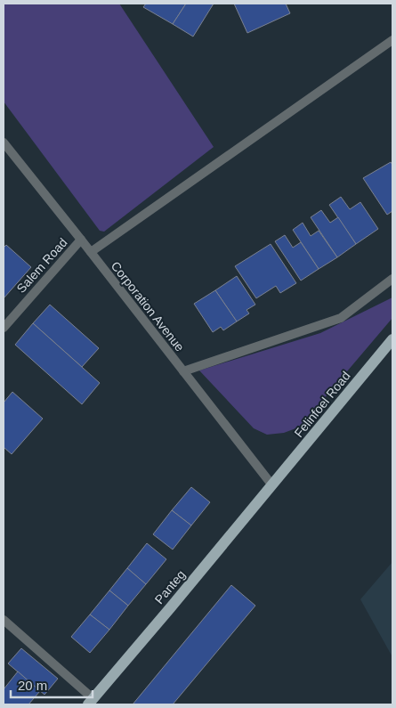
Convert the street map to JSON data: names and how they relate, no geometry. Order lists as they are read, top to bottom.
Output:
{
  "streets": {
    "main road": ["Felinfoel Road", "Panteg"],
    "street": ["Salem Road", "Corporation Avenue"]
  },
  "crossings": [
    ["Salem Road", "Corporation Avenue"],
    ["Corporation Avenue", "Felinfoel Road"],
    ["Corporation Avenue", "Panteg"],
    ["Felinfoel Road", "Panteg"]
  ],
  "scale_bar": "20 m"
}
